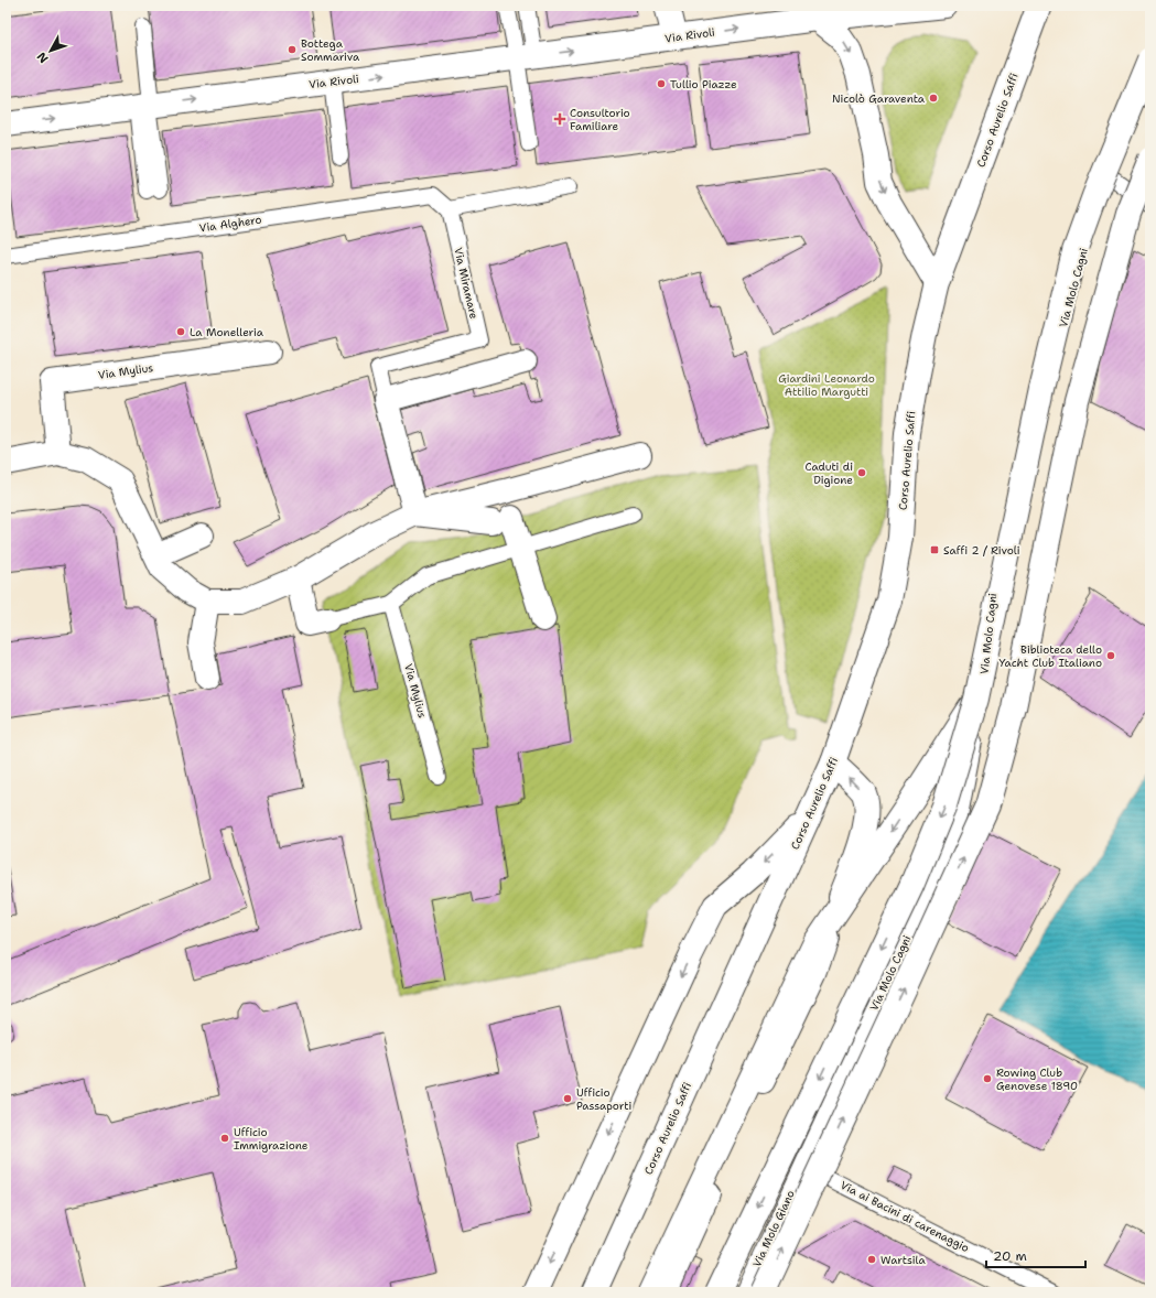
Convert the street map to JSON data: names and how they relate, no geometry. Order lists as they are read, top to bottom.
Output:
{
  "streets": {
    "main road": [
      "Via Rivoli",
      "Corso Aurelio Saffi",
      "Via Miramare",
      "Via Mylius"
    ],
    "lane": [
      "Via Alghero",
      "Via Molo Cagni",
      "Via ai Bacini di carenaggio",
      "Via Molo Giano"
    ]
  },
  "crossings": [
    ["Via Alghero", "Via Miramare"],
    ["Via Molo Cagni", "Via ai Bacini di carenaggio"],
    ["Via Molo Cagni", "Via Molo Giano"],
    ["Via ai Bacini di carenaggio", "Via Molo Giano"]
  ],
  "one_way": ["Via Rivoli"],
  "parks": ["Giardini Leonardo Attilio Margutti"],
  "places": {
    "other": [
      "Bottega Sommariva",
      "Tullio Piazze",
      "Nicolò Garaventa",
      "La Monelleria",
      "Caduti di Digione",
      "Biblioteca dello Yacht Club Italiano",
      "Rowing Club Genovese 1890",
      "Ufficio Passaporti",
      "Ufficio Immigrazione",
      "Wartsila"
    ],
    "health": ["Consultorio Familiare"],
    "transit": ["Saffi 2 / Rivoli"]
  },
  "scale_bar": "20 m",
  "north": "bottom left"
}
